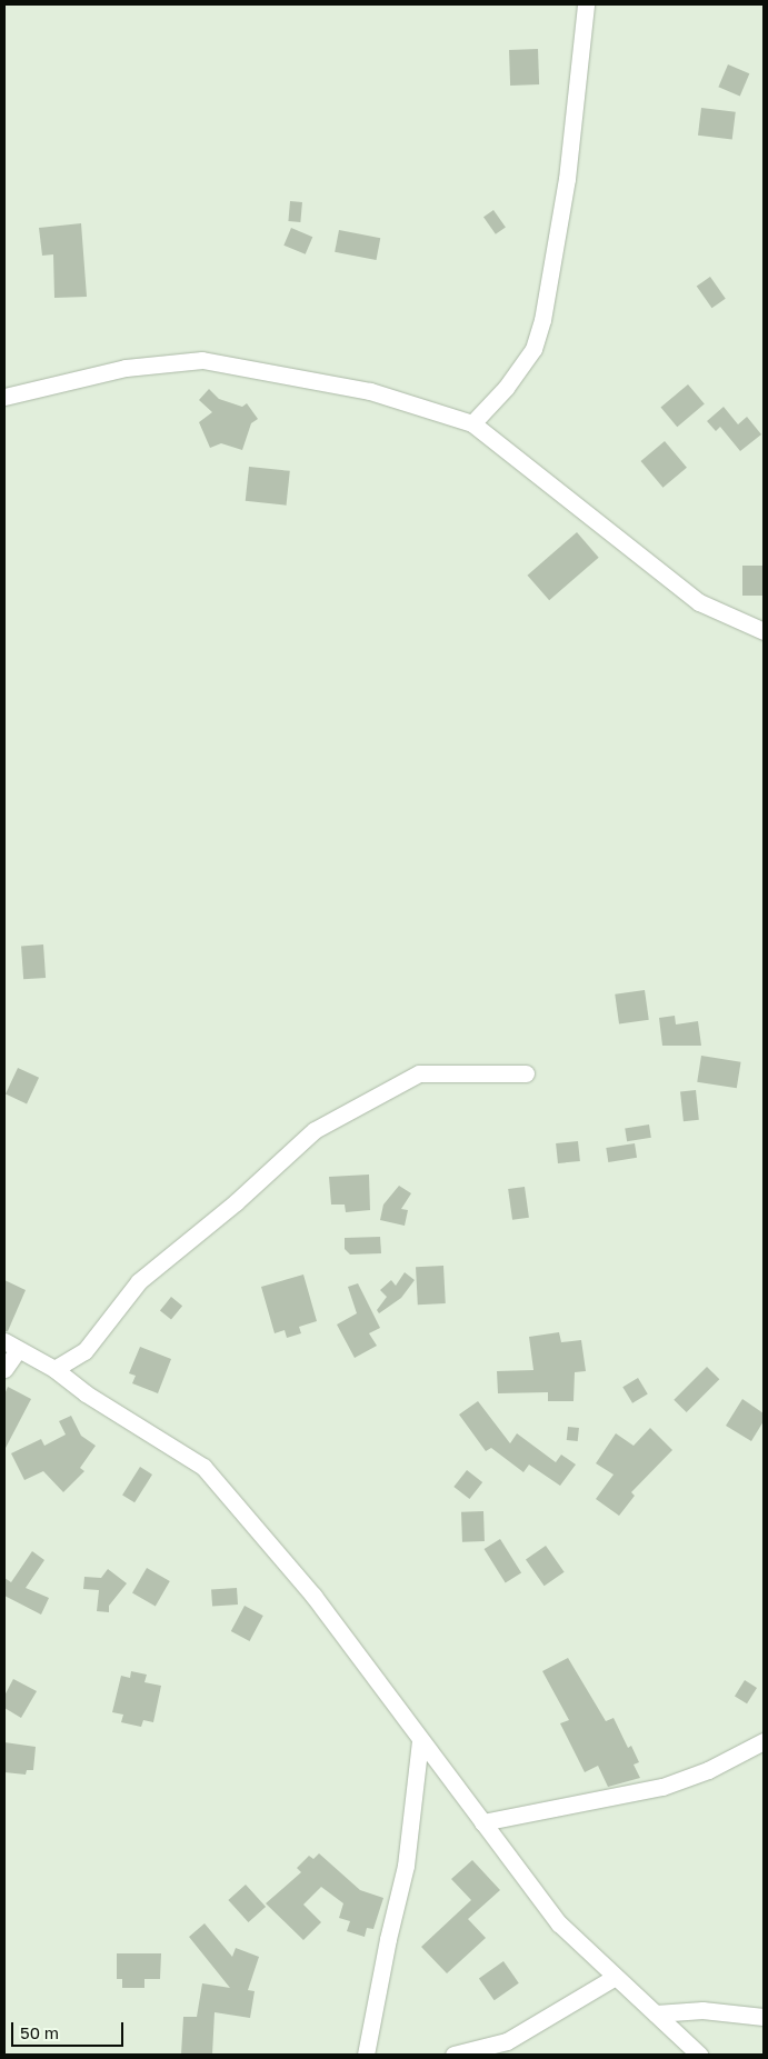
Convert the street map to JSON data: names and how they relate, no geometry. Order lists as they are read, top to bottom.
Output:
{
  "scale_bar": "50 m"
}
